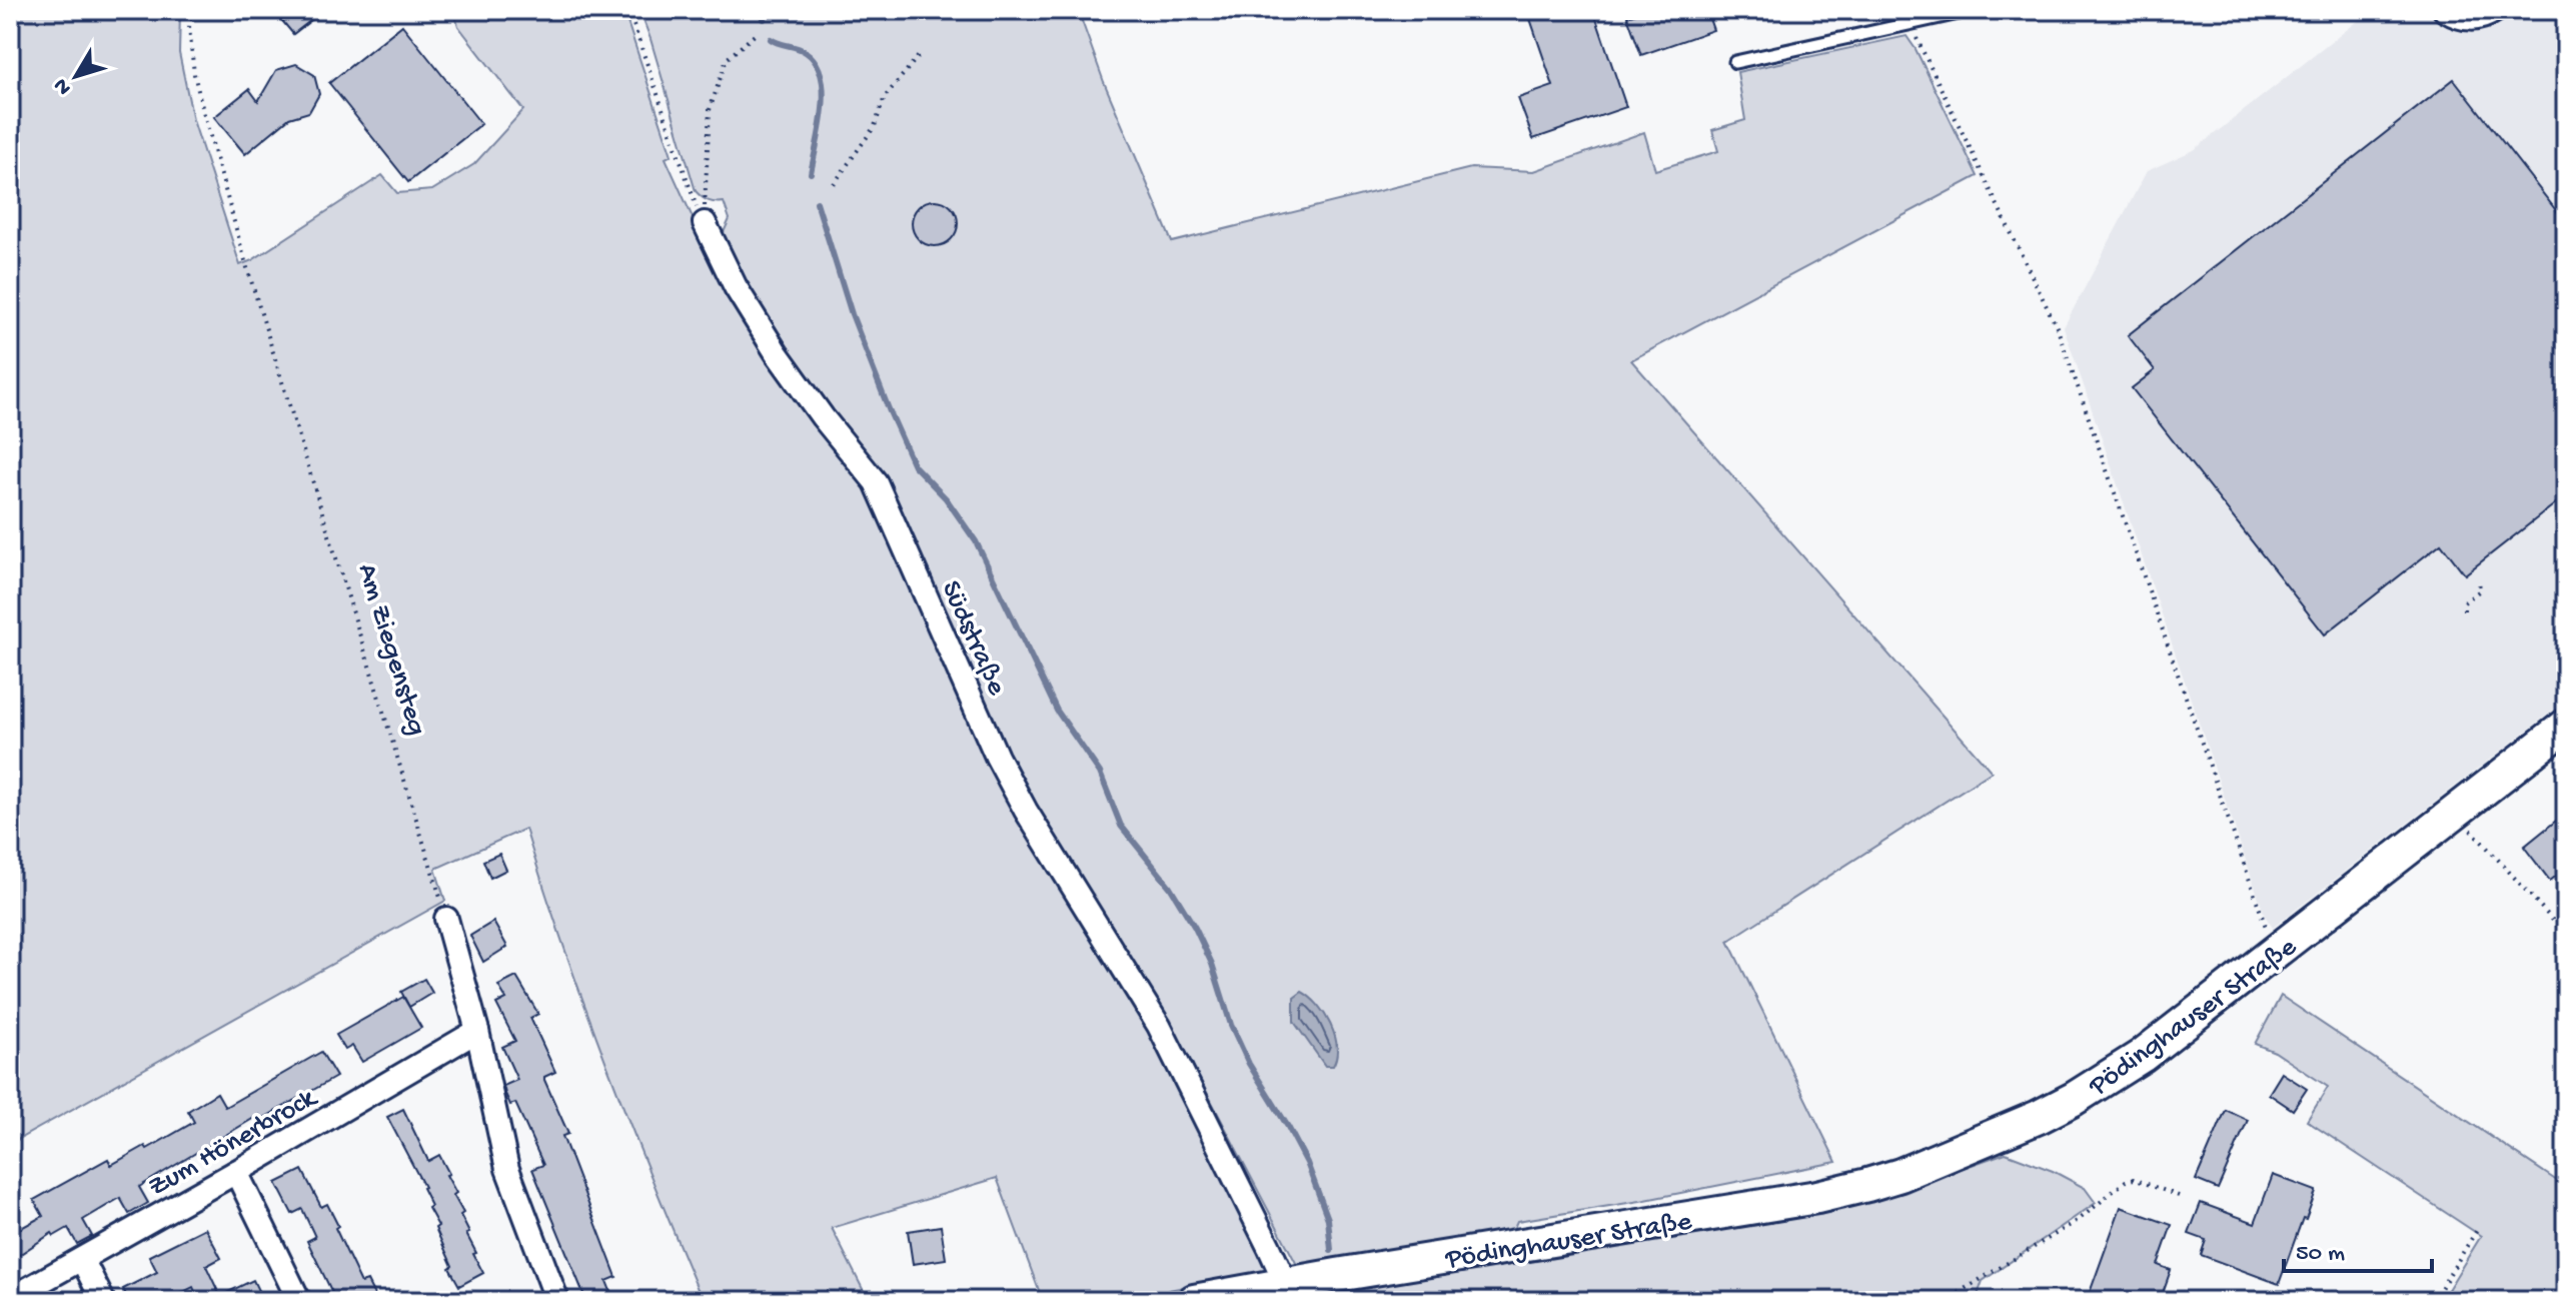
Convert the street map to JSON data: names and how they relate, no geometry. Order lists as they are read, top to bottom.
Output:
{
  "streets": {
    "main road": ["Pödinghauser Straße"],
    "street": ["Südstraße", "Zum Hönerbrock"],
    "path": ["Am Ziegensteg"]
  },
  "crossings": [
    ["Südstraße", "Pödinghauser Straße"]
  ],
  "scale_bar": "50 m",
  "north": "bottom left"
}
